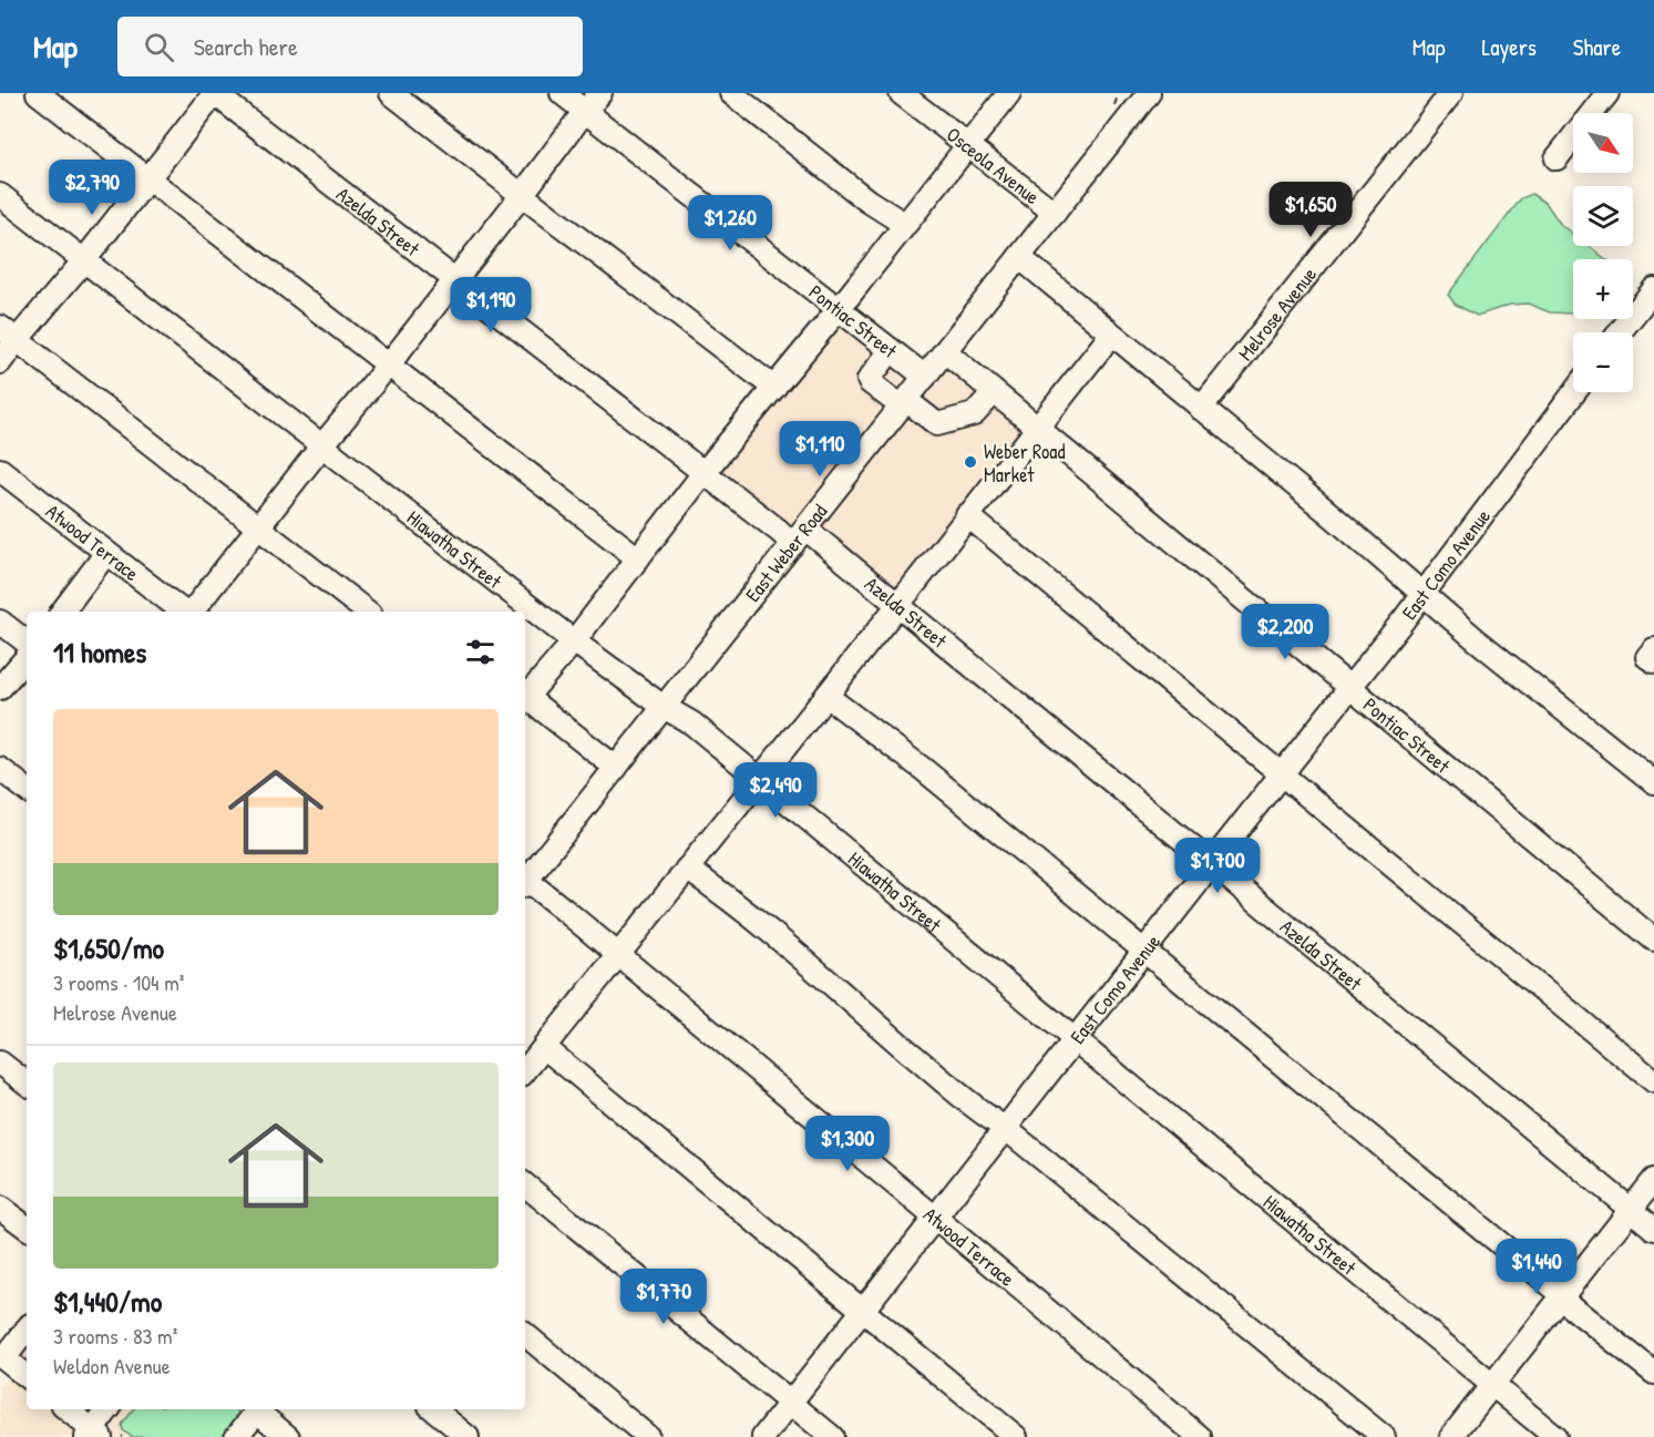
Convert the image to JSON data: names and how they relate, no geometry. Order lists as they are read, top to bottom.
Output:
{
  "streets": {
    "street": [
      "Osceola Avenue",
      "Azelda Street",
      "Melrose Avenue",
      "Pontiac Street",
      "Atwood Terrace",
      "Hiawatha Street",
      "East Weber Road",
      "East Como Avenue"
    ]
  },
  "crossings": [
    ["Osceola Avenue", "East Weber Road"],
    ["Azelda Street", "East Weber Road"],
    ["Azelda Street", "East Como Avenue"],
    ["Pontiac Street", "East Weber Road"],
    ["Pontiac Street", "East Como Avenue"],
    ["Atwood Terrace", "East Como Avenue"],
    ["Hiawatha Street", "East Weber Road"],
    ["Hiawatha Street", "East Como Avenue"]
  ],
  "places": ["Weber Road Market"],
  "north": "bottom right",
  "page": {
    "header": "Map",
    "search": "Search here",
    "nav": ["Map", "Layers", "Share"],
    "map_buttons": ["+", "−"],
    "price": [
      "$2,790",
      "$1,650",
      "$1,260",
      "$1,190",
      "$1,110",
      "$2,200",
      "$2,490",
      "$1,700",
      "$1,300",
      "$1,440",
      "$1,770"
    ],
    "heading": "11 homes",
    "list": [
      {
        "name": "$1,650/mo",
        "note": "3 rooms · 104 m² · Melrose Avenue"
      },
      {
        "name": "$1,440/mo",
        "note": "3 rooms · 83 m² · Weldon Avenue"
      }
    ]
  }
}
